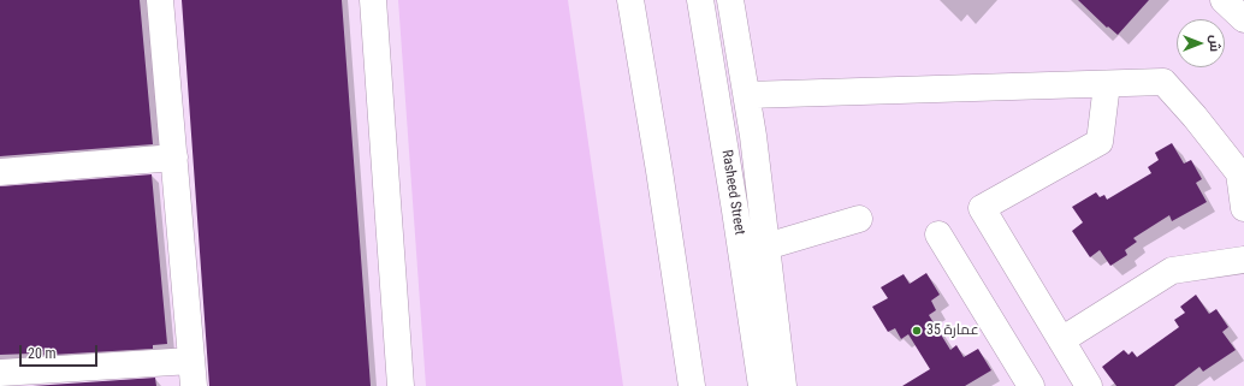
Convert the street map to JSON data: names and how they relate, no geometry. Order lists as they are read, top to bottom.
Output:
{
  "streets": {
    "street": ["Rasheed Street"]
  },
  "places": ["عمارة 35"],
  "scale_bar": "20 m",
  "north": "right"
}
